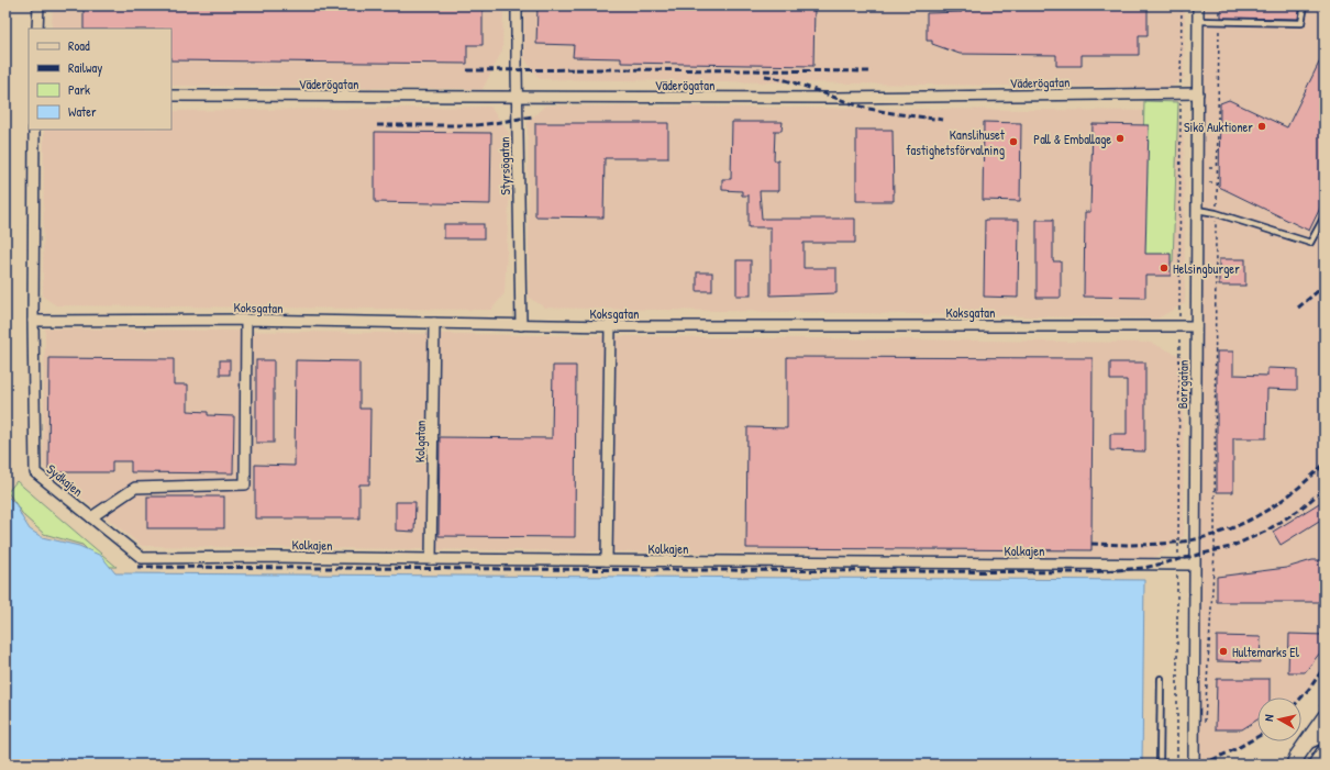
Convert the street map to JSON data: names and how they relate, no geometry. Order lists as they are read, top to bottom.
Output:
{
  "streets": {
    "street": [
      "Väderögatan",
      "Styrsögatan",
      "Koksgatan",
      "Borrgatan",
      "Kolgatan",
      "Sydkajen",
      "Kolkajen"
    ]
  },
  "crossings": [
    ["Väderögatan", "Styrsögatan"],
    ["Väderögatan", "Borrgatan"],
    ["Styrsögatan", "Koksgatan"],
    ["Koksgatan", "Borrgatan"],
    ["Koksgatan", "Kolgatan"],
    ["Koksgatan", "Sydkajen"],
    ["Borrgatan", "Kolkajen"],
    ["Kolgatan", "Kolkajen"],
    ["Sydkajen", "Kolkajen"]
  ],
  "places": [
    "Sikö Auktioner",
    "Pall & Emballage",
    "Kanslihuset fastighetsförvalning",
    "Helsingburger",
    "Hultemarks El"
  ],
  "legend": [
    "Road",
    "Railway",
    "Park",
    "Water"
  ],
  "north": "left"
}
